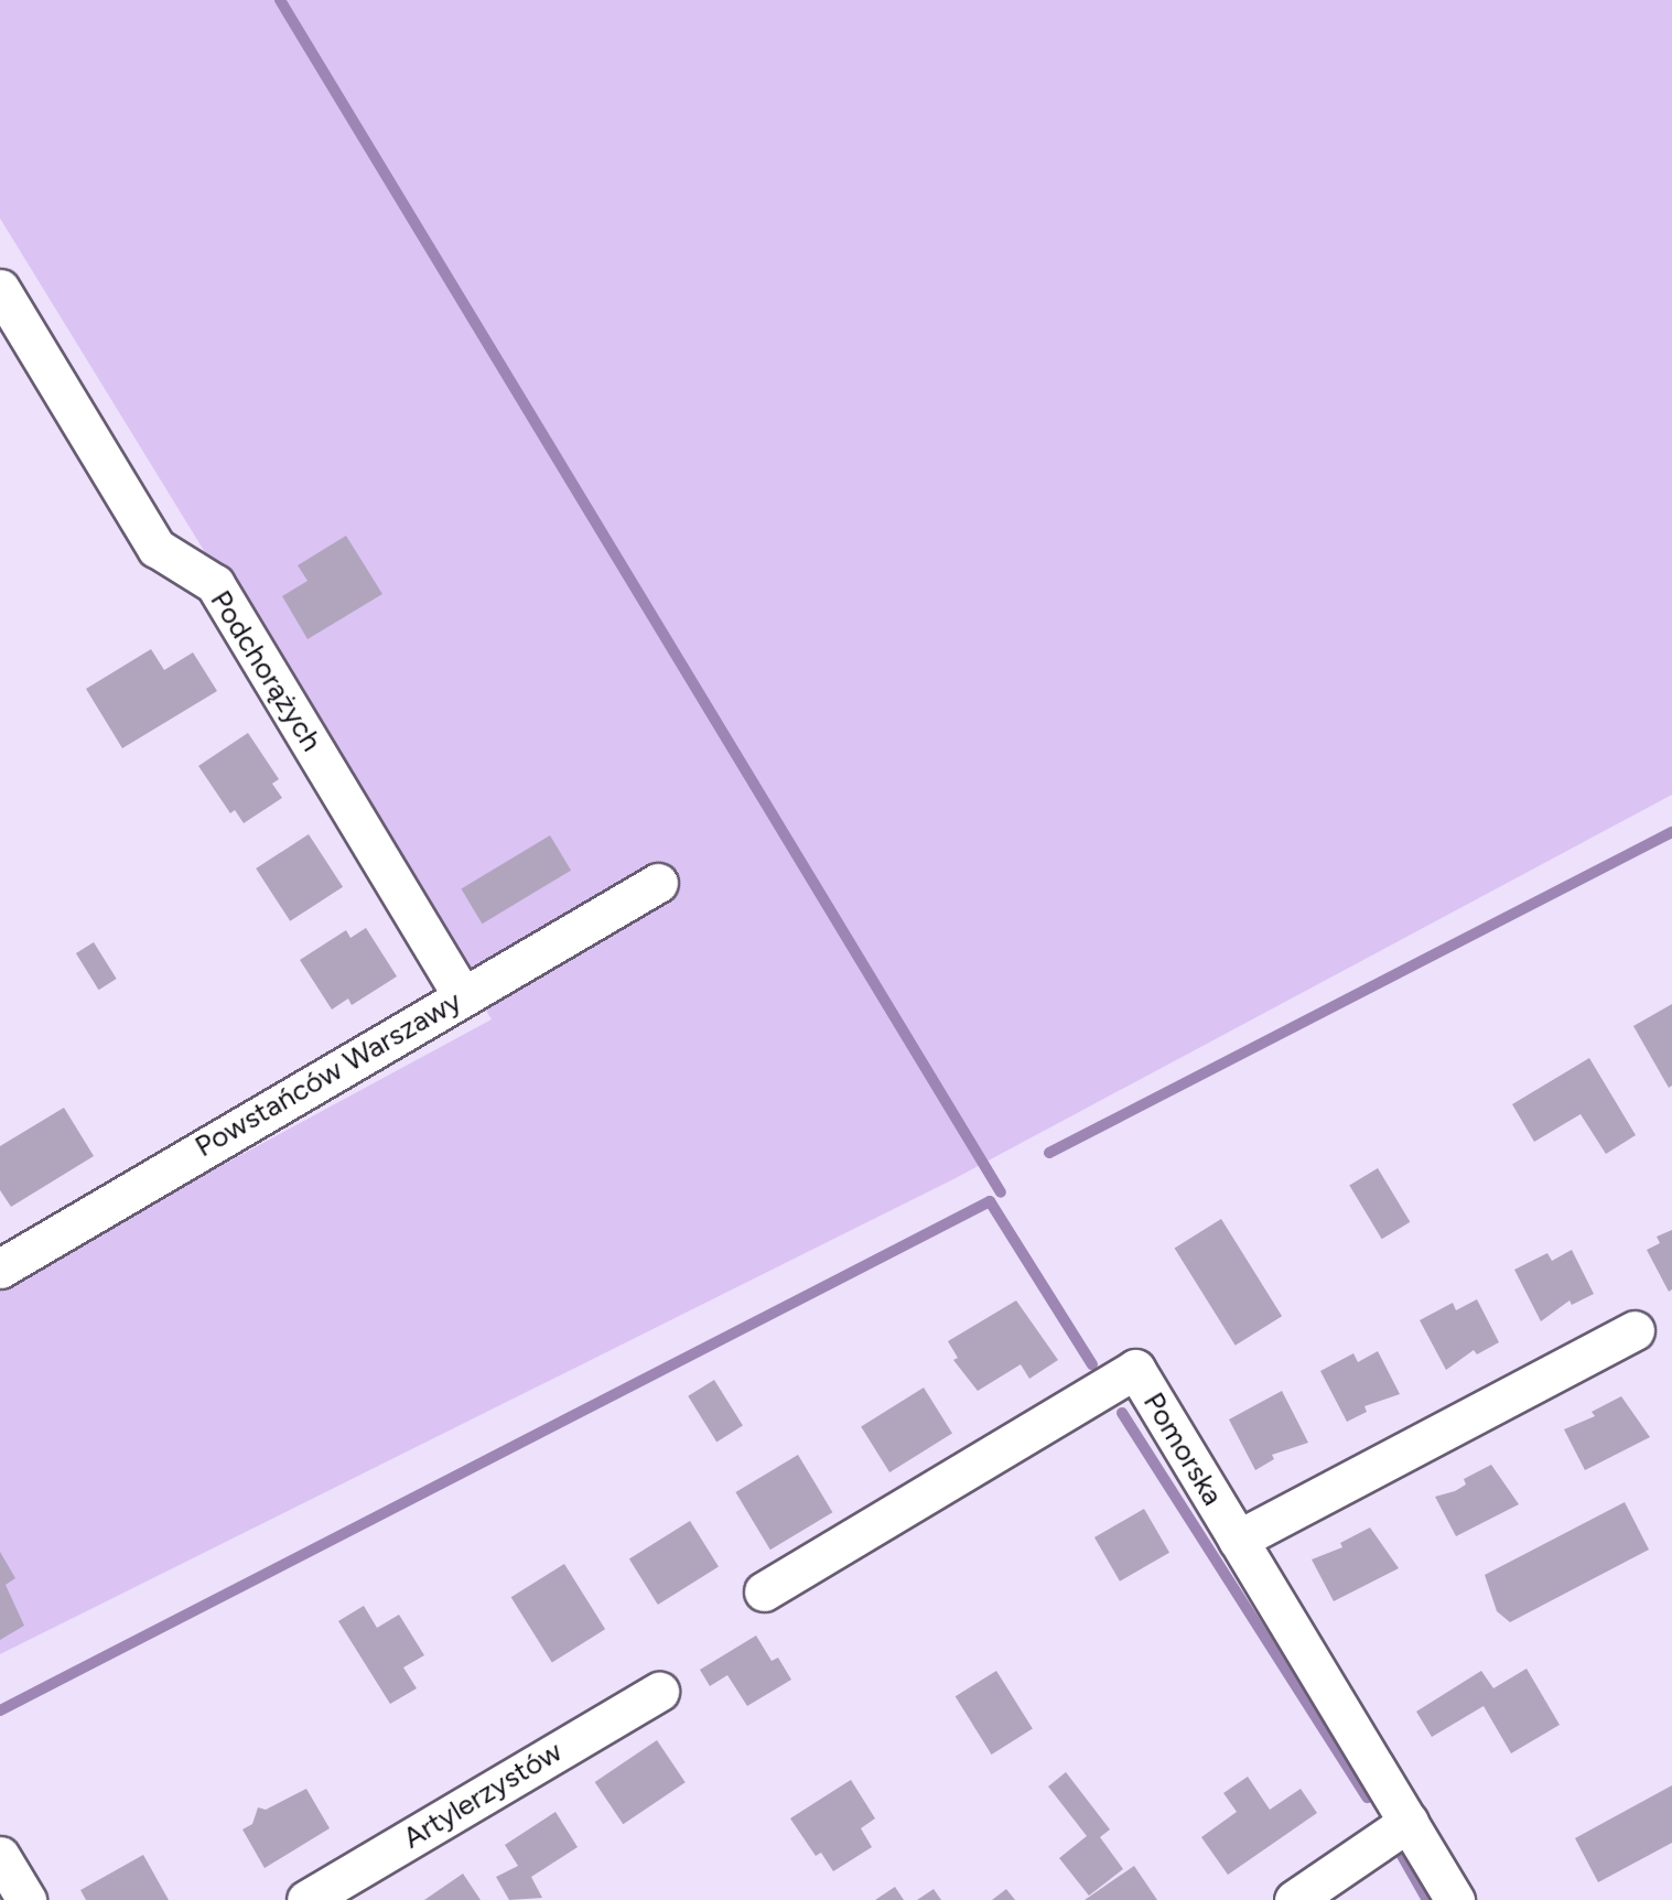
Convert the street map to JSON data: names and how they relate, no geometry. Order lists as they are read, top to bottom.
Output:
{
  "streets": {
    "street": [
      "Podchorążych",
      "Powstańców Warszawy",
      "Pomorska",
      "Artylerzystów"
    ]
  },
  "crossings": [
    ["Podchorążych", "Powstańców Warszawy"]
  ]
}
